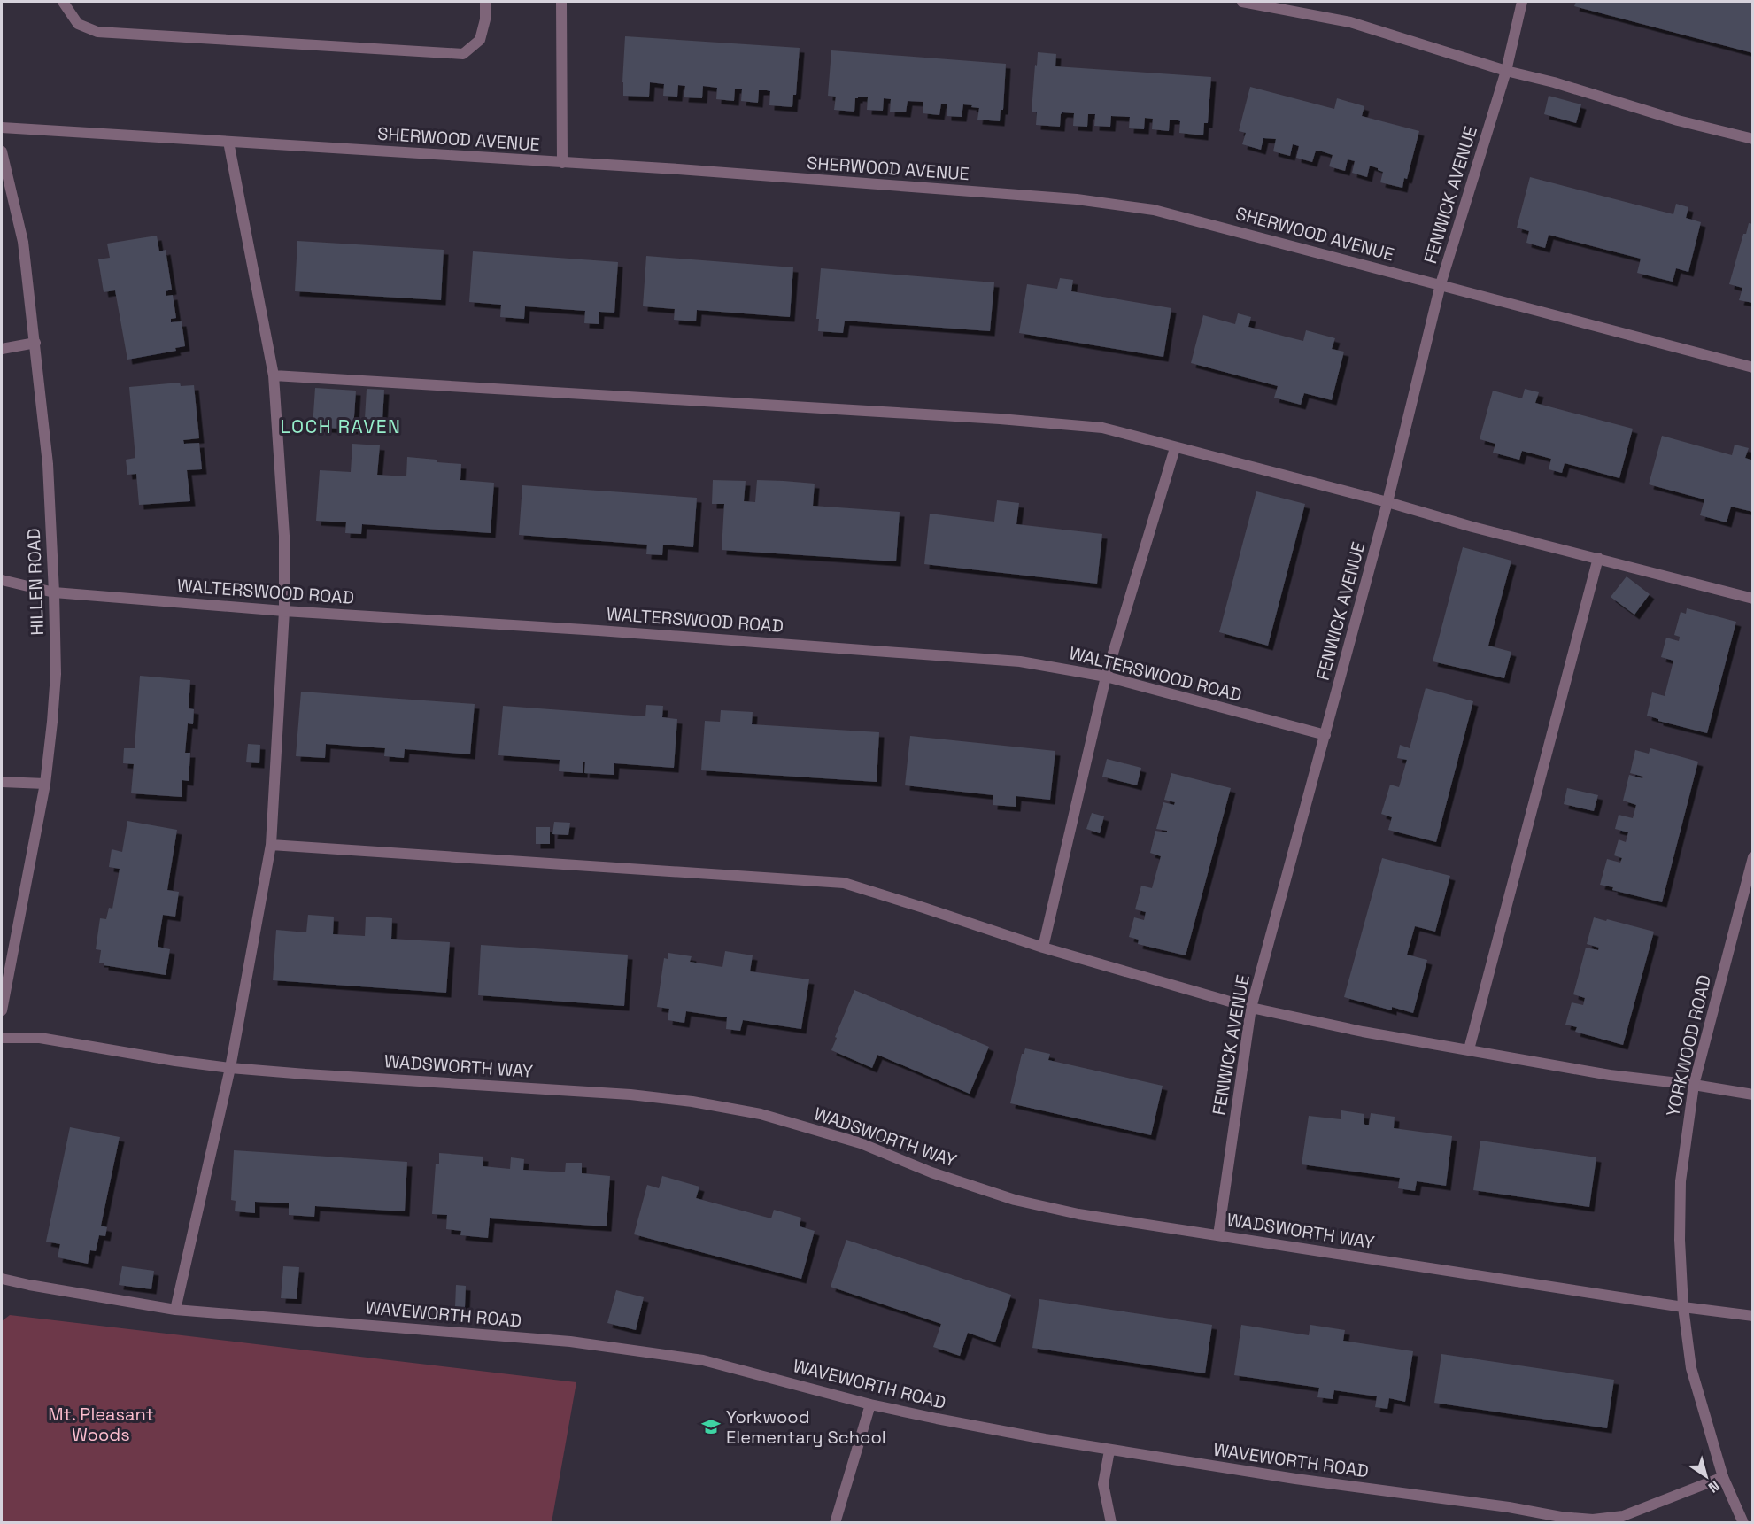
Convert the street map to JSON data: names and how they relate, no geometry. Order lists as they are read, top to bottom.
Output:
{
  "streets": {
    "street": [
      "SHERWOOD AVENUE",
      "FENWICK AVENUE",
      "HILLEN ROAD",
      "WALTERSWOOD ROAD",
      "YORKWOOD ROAD",
      "WADSWORTH WAY",
      "WAVEWORTH ROAD"
    ]
  },
  "crossings": [
    ["SHERWOOD AVENUE", "FENWICK AVENUE"],
    ["FENWICK AVENUE", "WALTERSWOOD ROAD"],
    ["FENWICK AVENUE", "WADSWORTH WAY"],
    ["HILLEN ROAD", "WALTERSWOOD ROAD"],
    ["YORKWOOD ROAD", "WADSWORTH WAY"],
    ["YORKWOOD ROAD", "WAVEWORTH ROAD"]
  ],
  "districts": ["LOCH RAVEN"],
  "parks": ["Mt. Pleasant Woods"],
  "places": {
    "school or university": ["Yorkwood Elementary School"]
  },
  "north": "bottom right"
}
